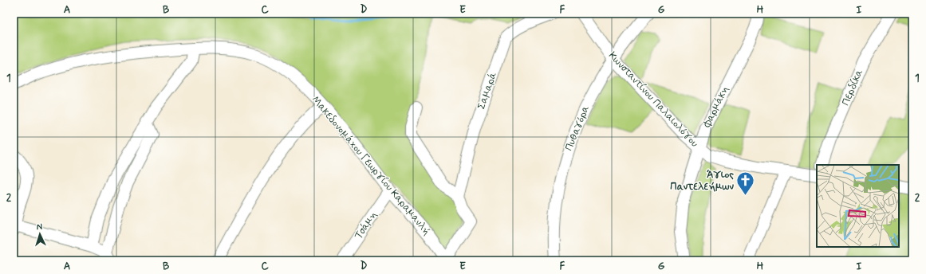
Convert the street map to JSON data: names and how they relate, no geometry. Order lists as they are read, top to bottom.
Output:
{
  "streets": {
    "street": [
      "Περδίκα",
      "Σαμαρά",
      "Κωνσταντίνου Παλαιολόγου",
      "Φαρμάκη",
      "Πυθαγόρα",
      "Μακεδονομάχου Γεωργίου Καραμανλή",
      "Τσάμη"
    ]
  },
  "crossings": [
    ["Κωνσταντίνου Παλαιολόγου", "Φαρμάκη"],
    ["Κωνσταντίνου Παλαιολόγου", "Πυθαγόρα"],
    ["Μακεδονομάχου Γεωργίου Καραμανλή", "Τσάμη"]
  ],
  "places": {
    "church": ["Άγιος Παντελεήμων"]
  },
  "north": "top",
  "grid": {
    "columns": [
      "A",
      "B",
      "C",
      "D",
      "E",
      "F",
      "G",
      "H",
      "I"
    ],
    "rows": ["1", "2"]
  }
}
